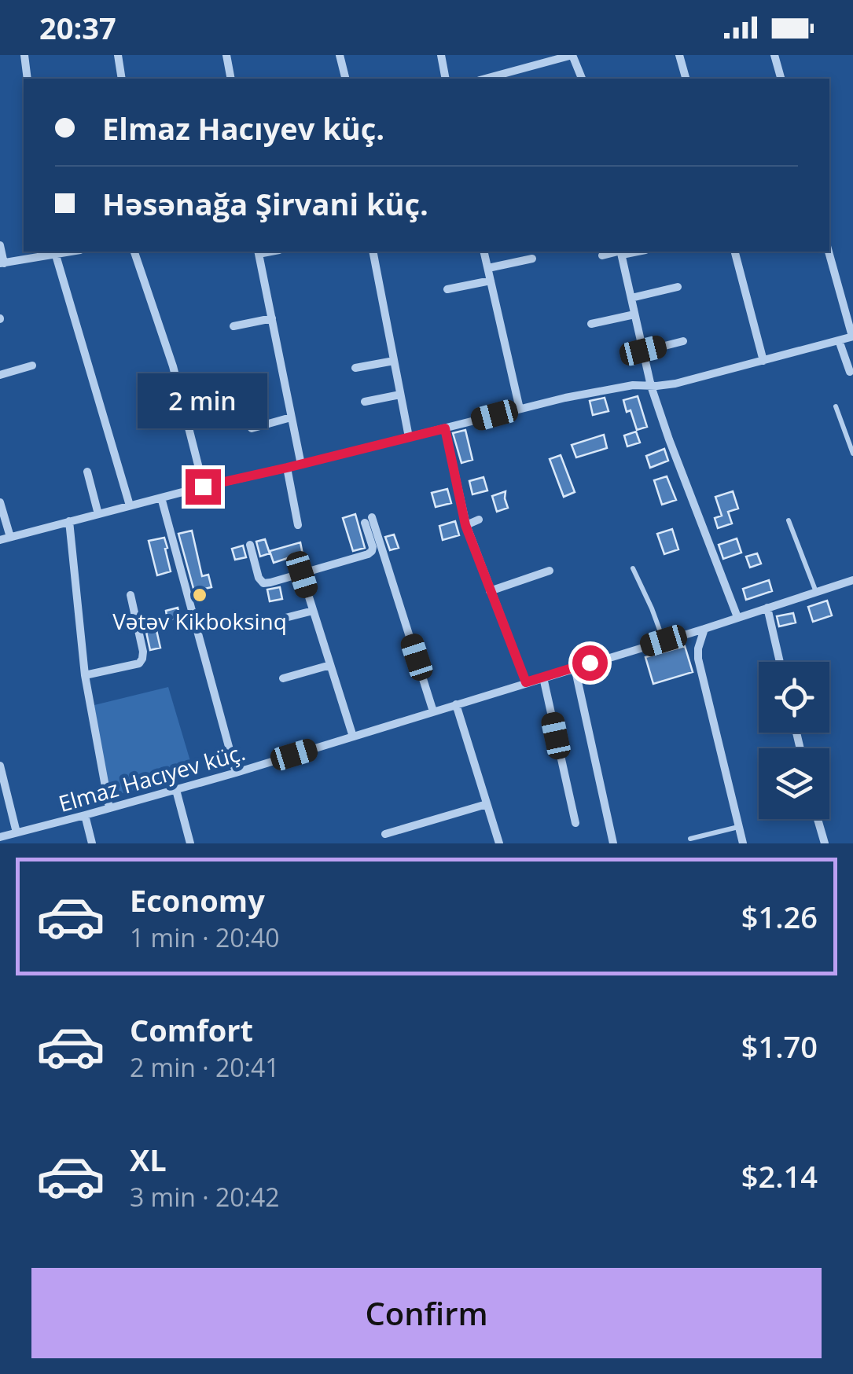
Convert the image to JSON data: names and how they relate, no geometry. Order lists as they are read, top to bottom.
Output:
{
  "streets": {
    "street": ["Elmaz Hacıyev küç."]
  },
  "places": ["Vətəv Kikboksinq"],
  "page": {
    "status": "20:37",
    "banner": ["Elmaz Hacıyev küç.", "Həsənağa Şirvani küç."],
    "bubble": "2 min",
    "list": [
      {
        "name": "Economy",
        "note": "1 min · 20:40",
        "value": "$1.26"
      },
      {
        "name": "Comfort",
        "note": "2 min · 20:41",
        "value": "$1.70"
      },
      {
        "name": "XL",
        "note": "3 min · 20:42",
        "value": "$2.14"
      }
    ],
    "buttons": "Confirm"
  }
}
